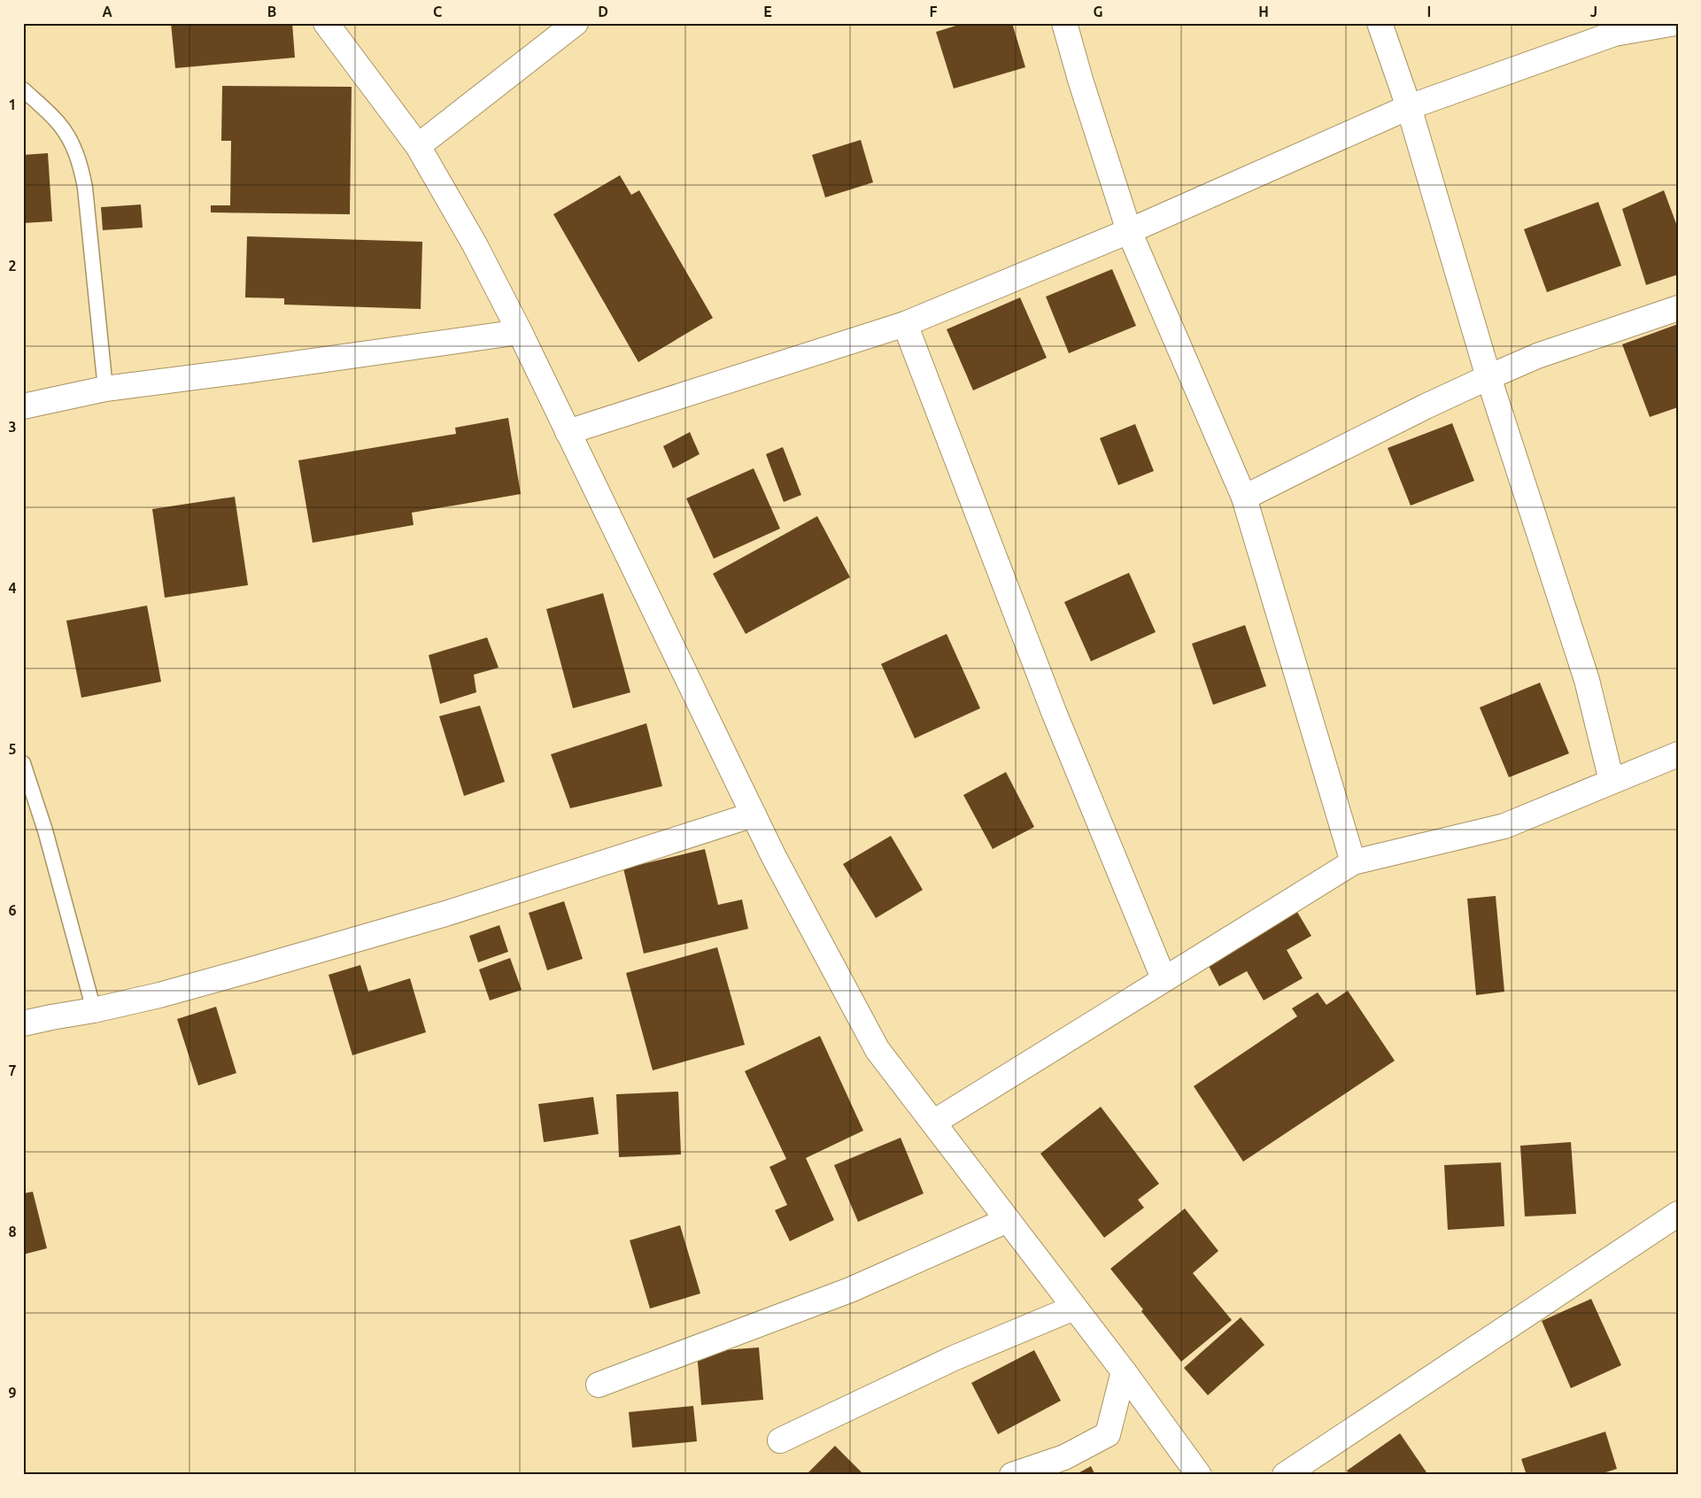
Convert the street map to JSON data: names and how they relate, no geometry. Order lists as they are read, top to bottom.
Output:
{
  "grid": {
    "columns": [
      "A",
      "B",
      "C",
      "D",
      "E",
      "F",
      "G",
      "H",
      "I",
      "J"
    ],
    "rows": [
      "1",
      "2",
      "3",
      "4",
      "5",
      "6",
      "7",
      "8",
      "9"
    ]
  }
}
